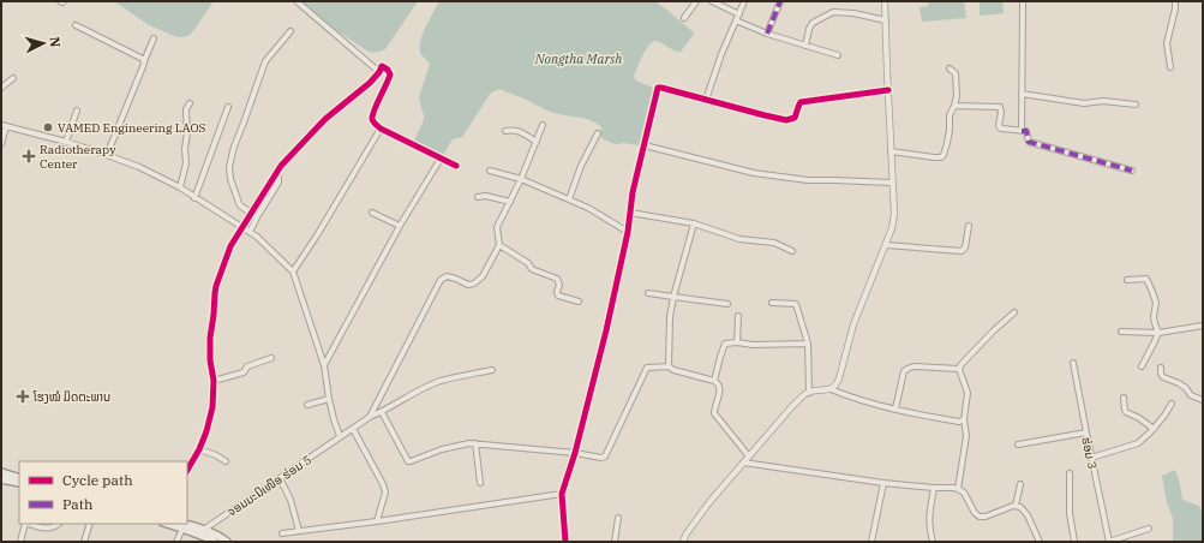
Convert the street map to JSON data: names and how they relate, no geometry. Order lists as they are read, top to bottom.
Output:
{
  "streets": {
    "street": ["ຮ່ອມ 3", "ຈອມມະນີເໜືອ ຮ່ອມ 5"]
  },
  "water": ["Nongtha Marsh"],
  "places": {
    "other": ["VAMED Engineering LAOS"],
    "health": ["Radiotherapy Center", "ໂຮງໝໍ ມິດຕະພາບ"]
  },
  "legend": ["Cycle path", "Path"],
  "north": "right"
}
